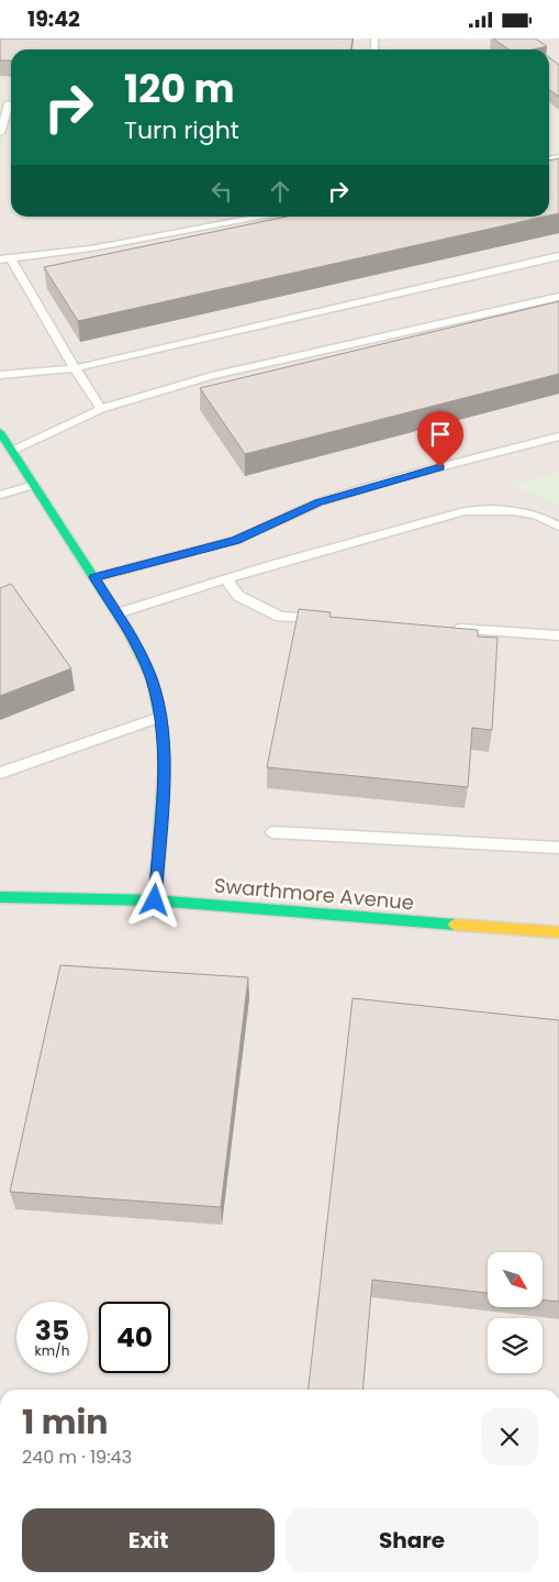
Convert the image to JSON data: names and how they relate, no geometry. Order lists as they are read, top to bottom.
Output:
{
  "streets": {
    "street": ["Swarthmore Avenue"]
  },
  "north": "bottom right",
  "page": {
    "status": "19:42",
    "turn": ["120 m", "Turn right"],
    "speed": "35 km/h",
    "limit": "40",
    "heading": ["1 min", "240 m · 19:43"],
    "buttons": ["Exit", "Share"]
  }
}
